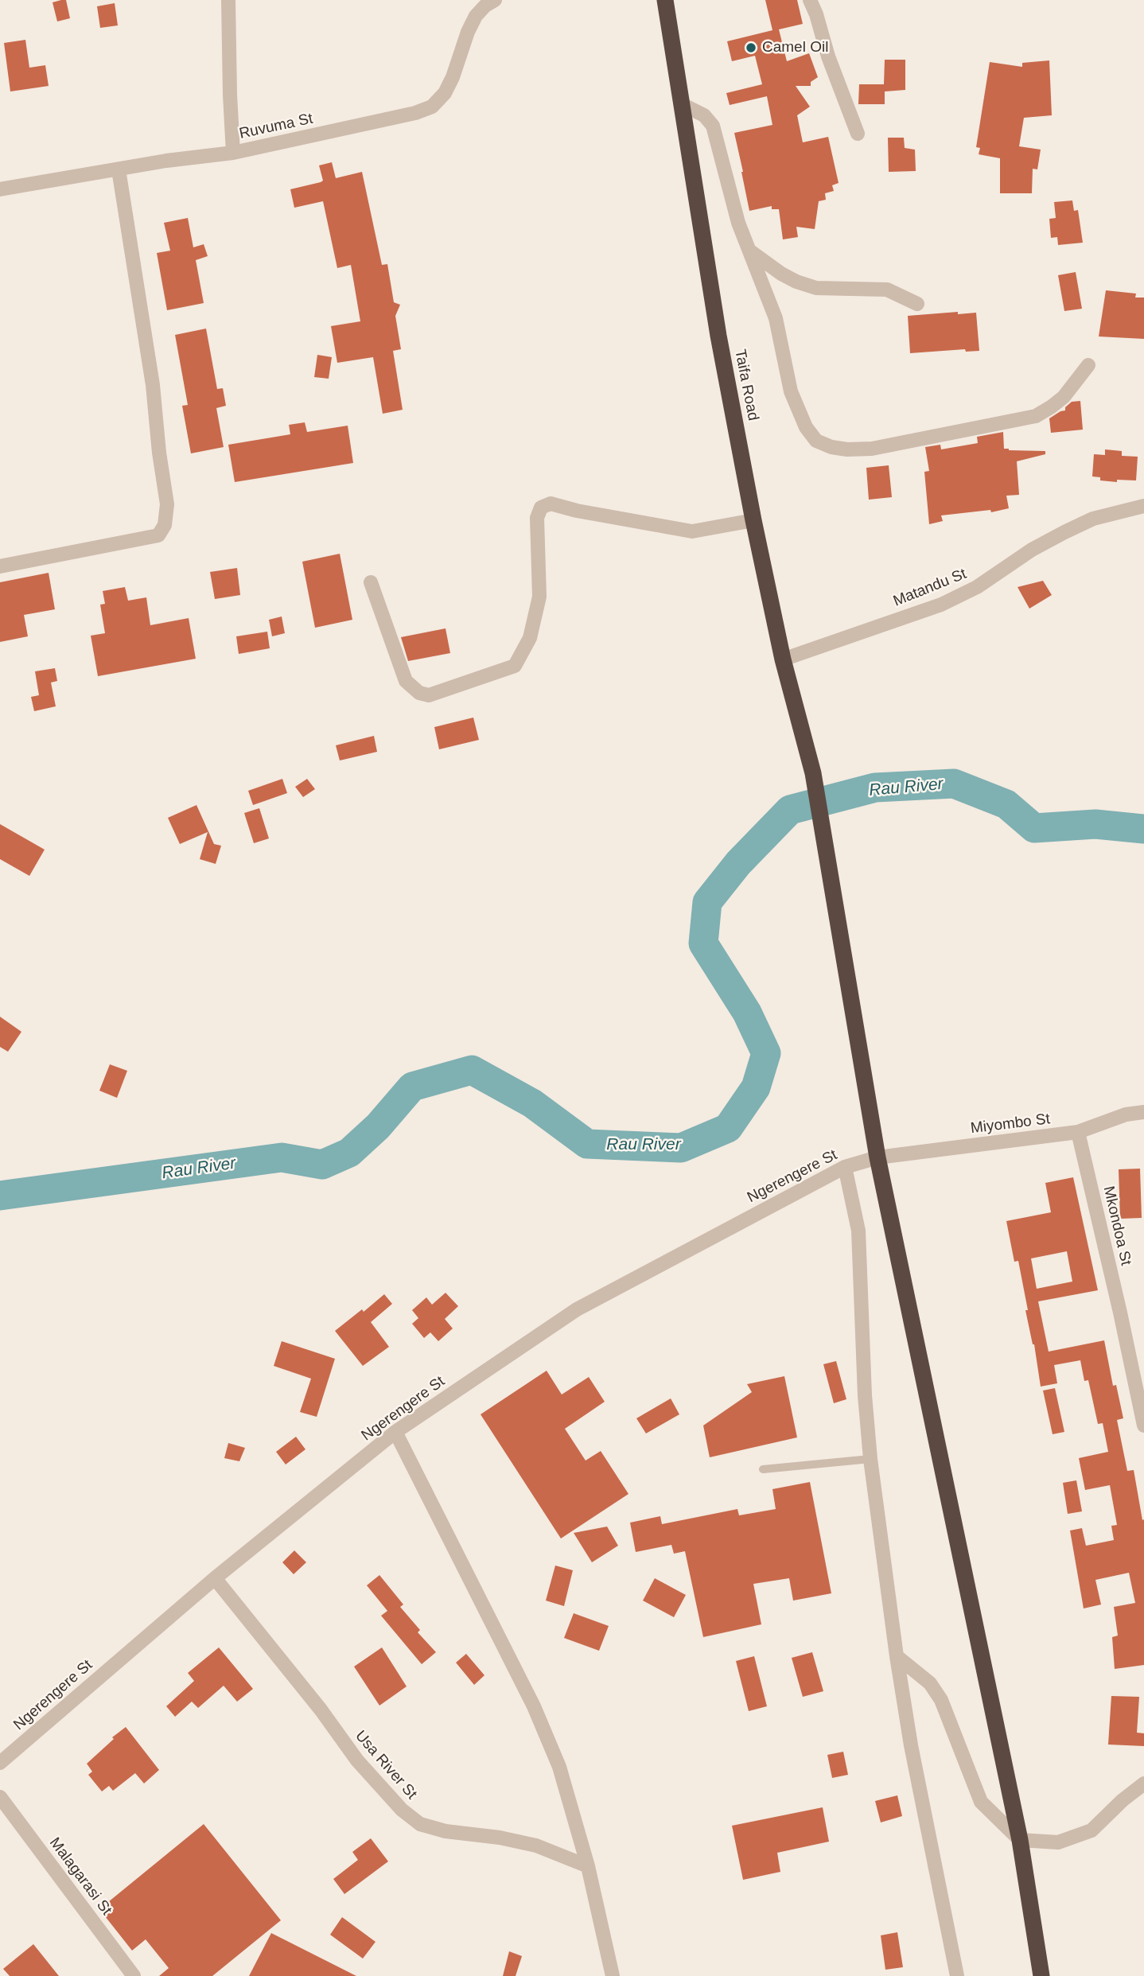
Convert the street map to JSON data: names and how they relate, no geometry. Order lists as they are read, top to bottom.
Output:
{
  "streets": {
    "highway": ["Taifa Road"],
    "street": [
      "Ruvuma St",
      "Matandu St",
      "Miyombo St",
      "Ngerengere St",
      "Mkondoa St",
      "Usa River St",
      "Malagarasi St"
    ]
  },
  "crossings": [
    ["Taifa Road", "Matandu St"],
    ["Taifa Road", "Miyombo St"],
    ["Taifa Road", "Ngerengere St"],
    ["Miyombo St", "Ngerengere St"],
    ["Miyombo St", "Mkondoa St"],
    ["Ngerengere St", "Usa River St"]
  ],
  "water": ["Rau River"],
  "places": ["Camel Oil"]
}
